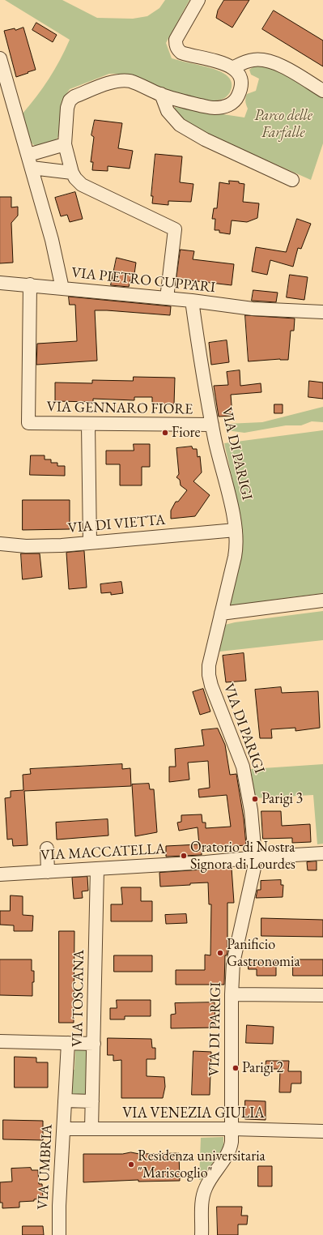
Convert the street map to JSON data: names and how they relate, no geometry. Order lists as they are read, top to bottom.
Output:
{
  "streets": {
    "street": [
      "VIA PIETRO CUPPARI",
      "VIA GENNARO FIORE",
      "VIA DI PARIGI",
      "VIA DI VIETTA",
      "VIA MACCATELLA",
      "VIA TOSCANA",
      "VIA VENEZIA GIULIA",
      "VIA UMBRIA"
    ]
  },
  "crossings": [
    ["VIA PIETRO CUPPARI", "VIA DI PARIGI"],
    ["VIA GENNARO FIORE", "VIA DI PARIGI"],
    ["VIA DI PARIGI", "VIA DI VIETTA"],
    ["VIA DI PARIGI", "VIA MACCATELLA"],
    ["VIA DI PARIGI", "VIA VENEZIA GIULIA"],
    ["VIA MACCATELLA", "VIA TOSCANA"],
    ["VIA TOSCANA", "VIA VENEZIA GIULIA"],
    ["VIA VENEZIA GIULIA", "VIA UMBRIA"]
  ],
  "parks": ["Parco delle Farfalle"],
  "places": [
    "Fiore",
    "Parigi 3",
    "Oratorio di Nostra Signora di Lourdes",
    "Panificio Gastronomia",
    "Parigi 2",
    "Residenza universitaria \"Mariscoglio\""
  ]
}
